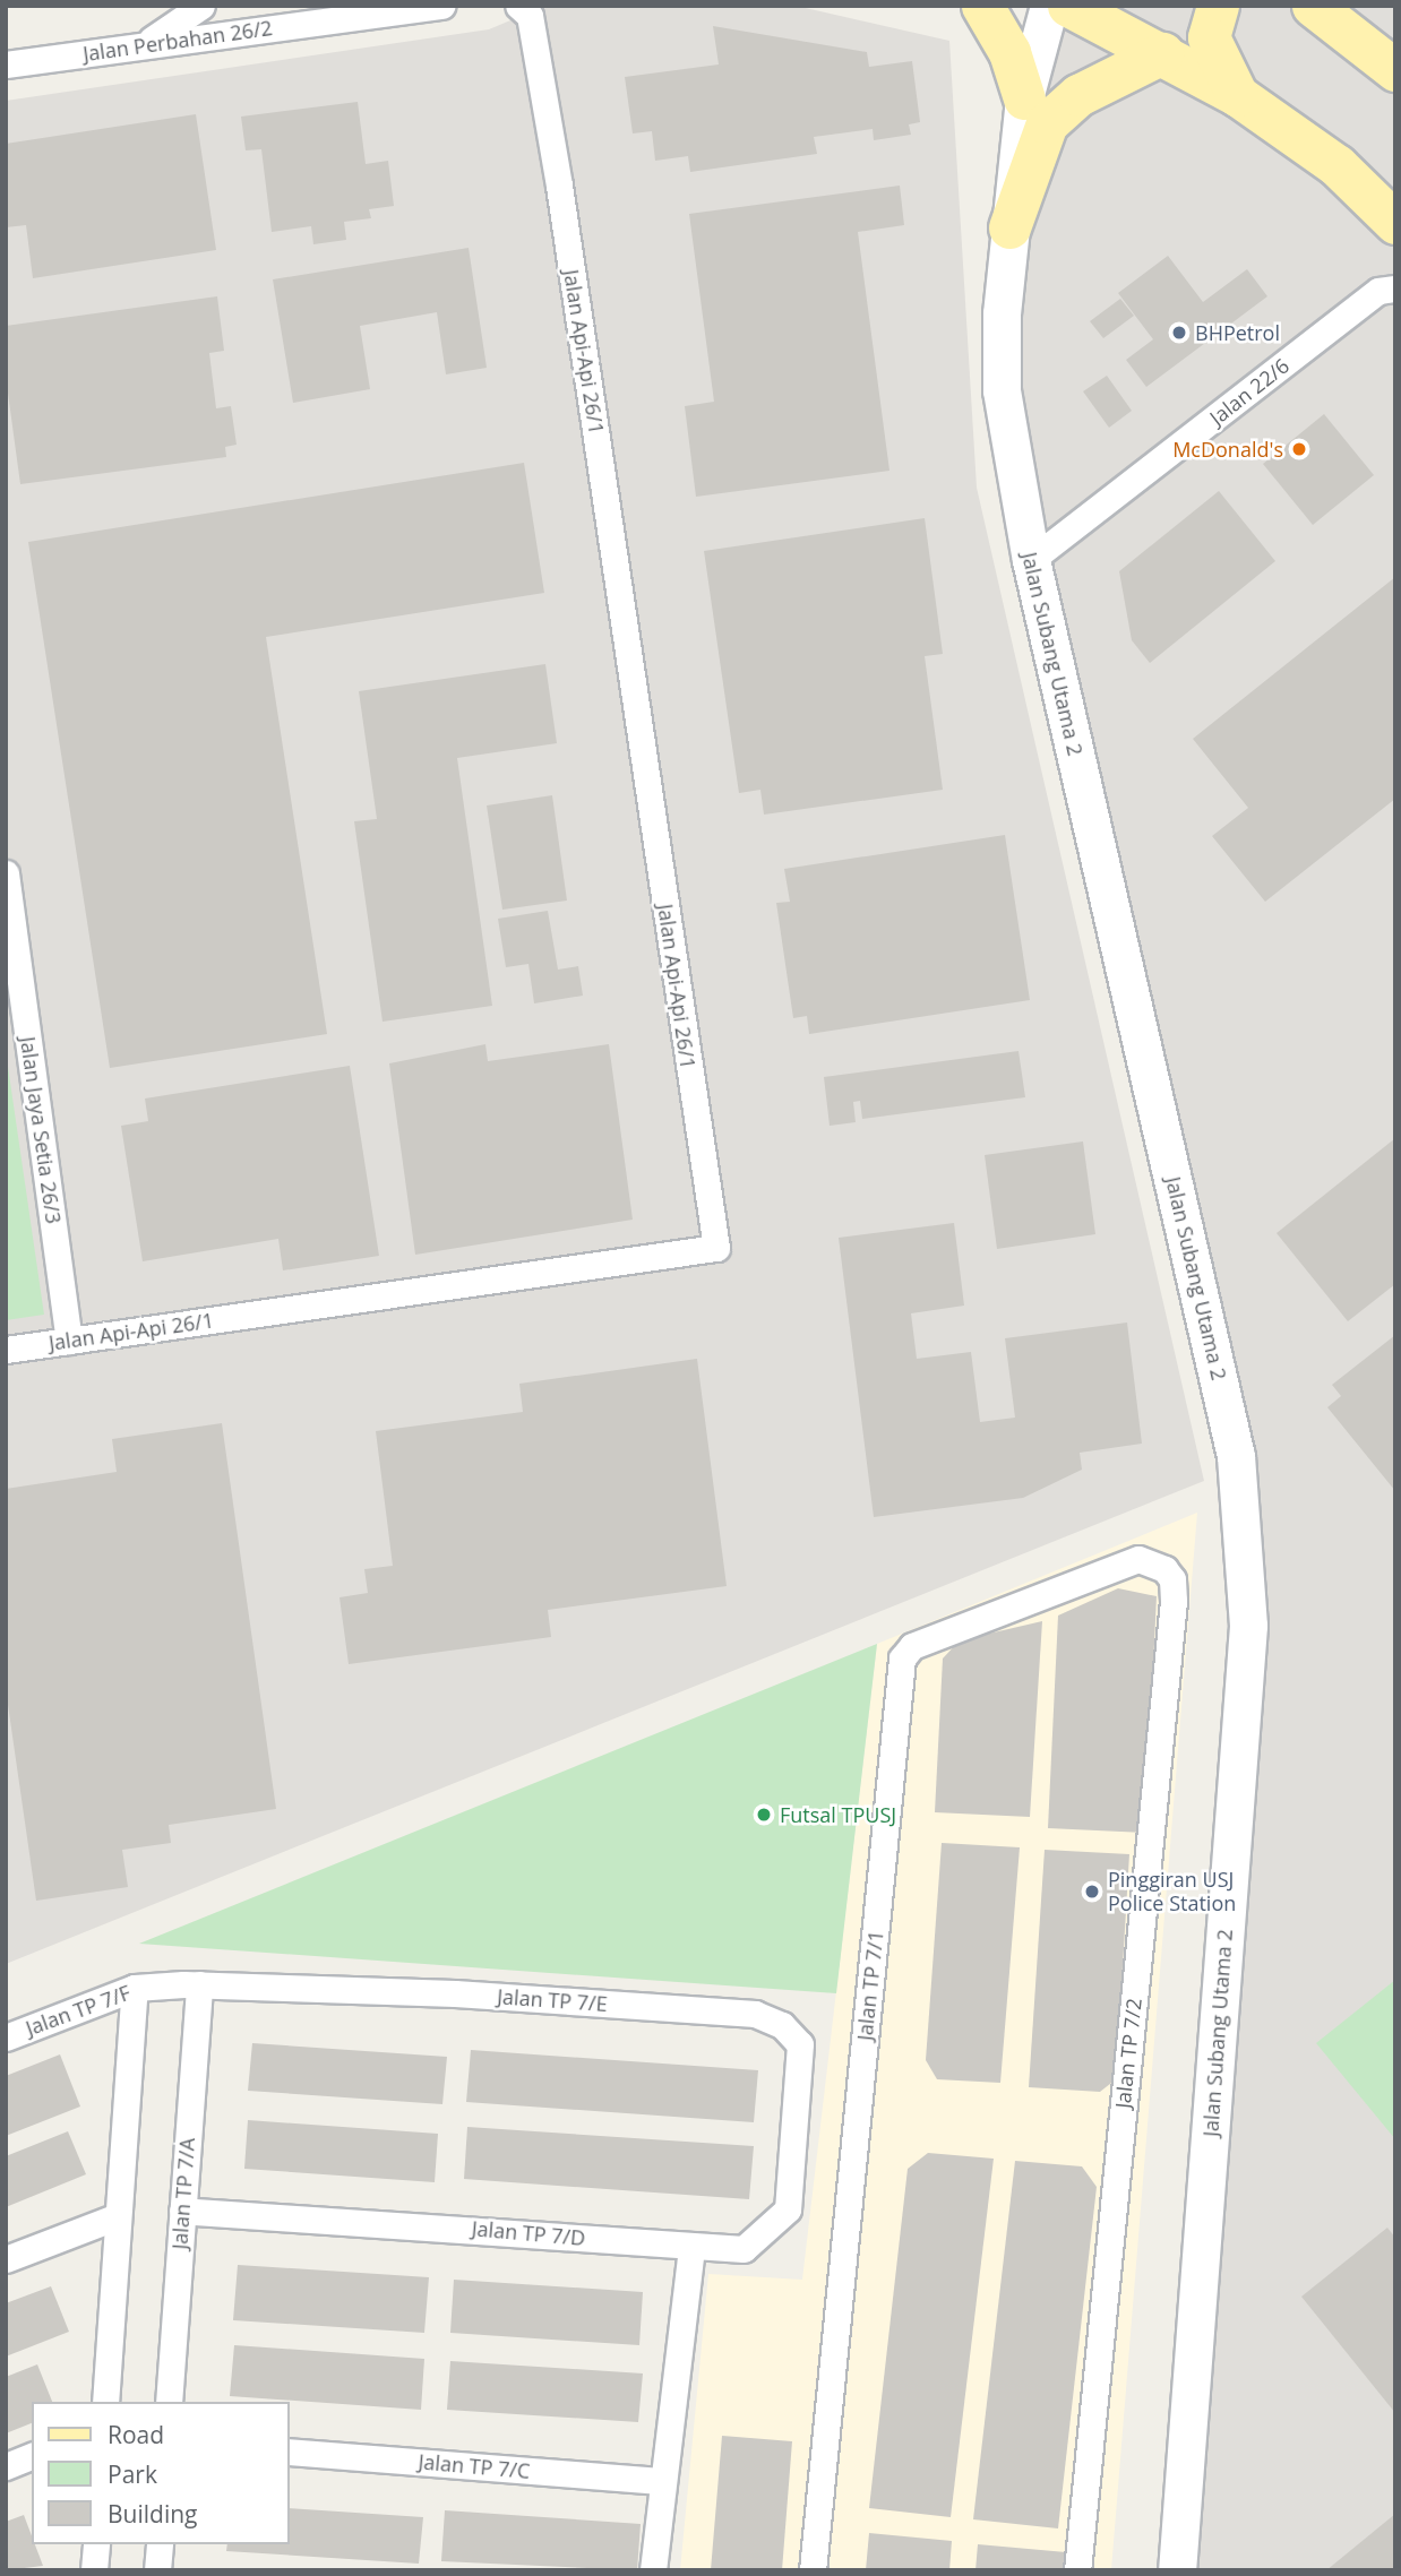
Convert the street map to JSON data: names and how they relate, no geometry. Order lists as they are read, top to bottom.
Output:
{
  "streets": {
    "main road": ["Jalan Subang Utama 2"],
    "street": [
      "Jalan Perbahan 26/2",
      "Jalan Api-Api 26/1",
      "Jalan 22/6",
      "Jalan Jaya Setia 26/3",
      "Jalan TP 7/1",
      "Jalan TP 7/E",
      "Jalan TP 7/F",
      "Jalan TP 7/2",
      "Jalan TP 7/A",
      "Jalan TP 7/D",
      "Jalan TP 7/C"
    ]
  },
  "crossings": [
    ["Jalan Api-Api 26/1", "Jalan Jaya Setia 26/3"],
    ["Jalan 22/6", "Jalan Subang Utama 2"],
    ["Jalan TP 7/1", "Jalan TP 7/2"],
    ["Jalan TP 7/E", "Jalan TP 7/F"],
    ["Jalan TP 7/E", "Jalan TP 7/A"],
    ["Jalan TP 7/E", "Jalan TP 7/D"],
    ["Jalan TP 7/F", "Jalan TP 7/A"],
    ["Jalan TP 7/A", "Jalan TP 7/D"]
  ],
  "places": [
    "BHPetrol",
    "McDonald's",
    "Futsal TPUSJ",
    "Pinggiran USJ Police Station"
  ],
  "legend": ["Road", "Park", "Building"]
}
